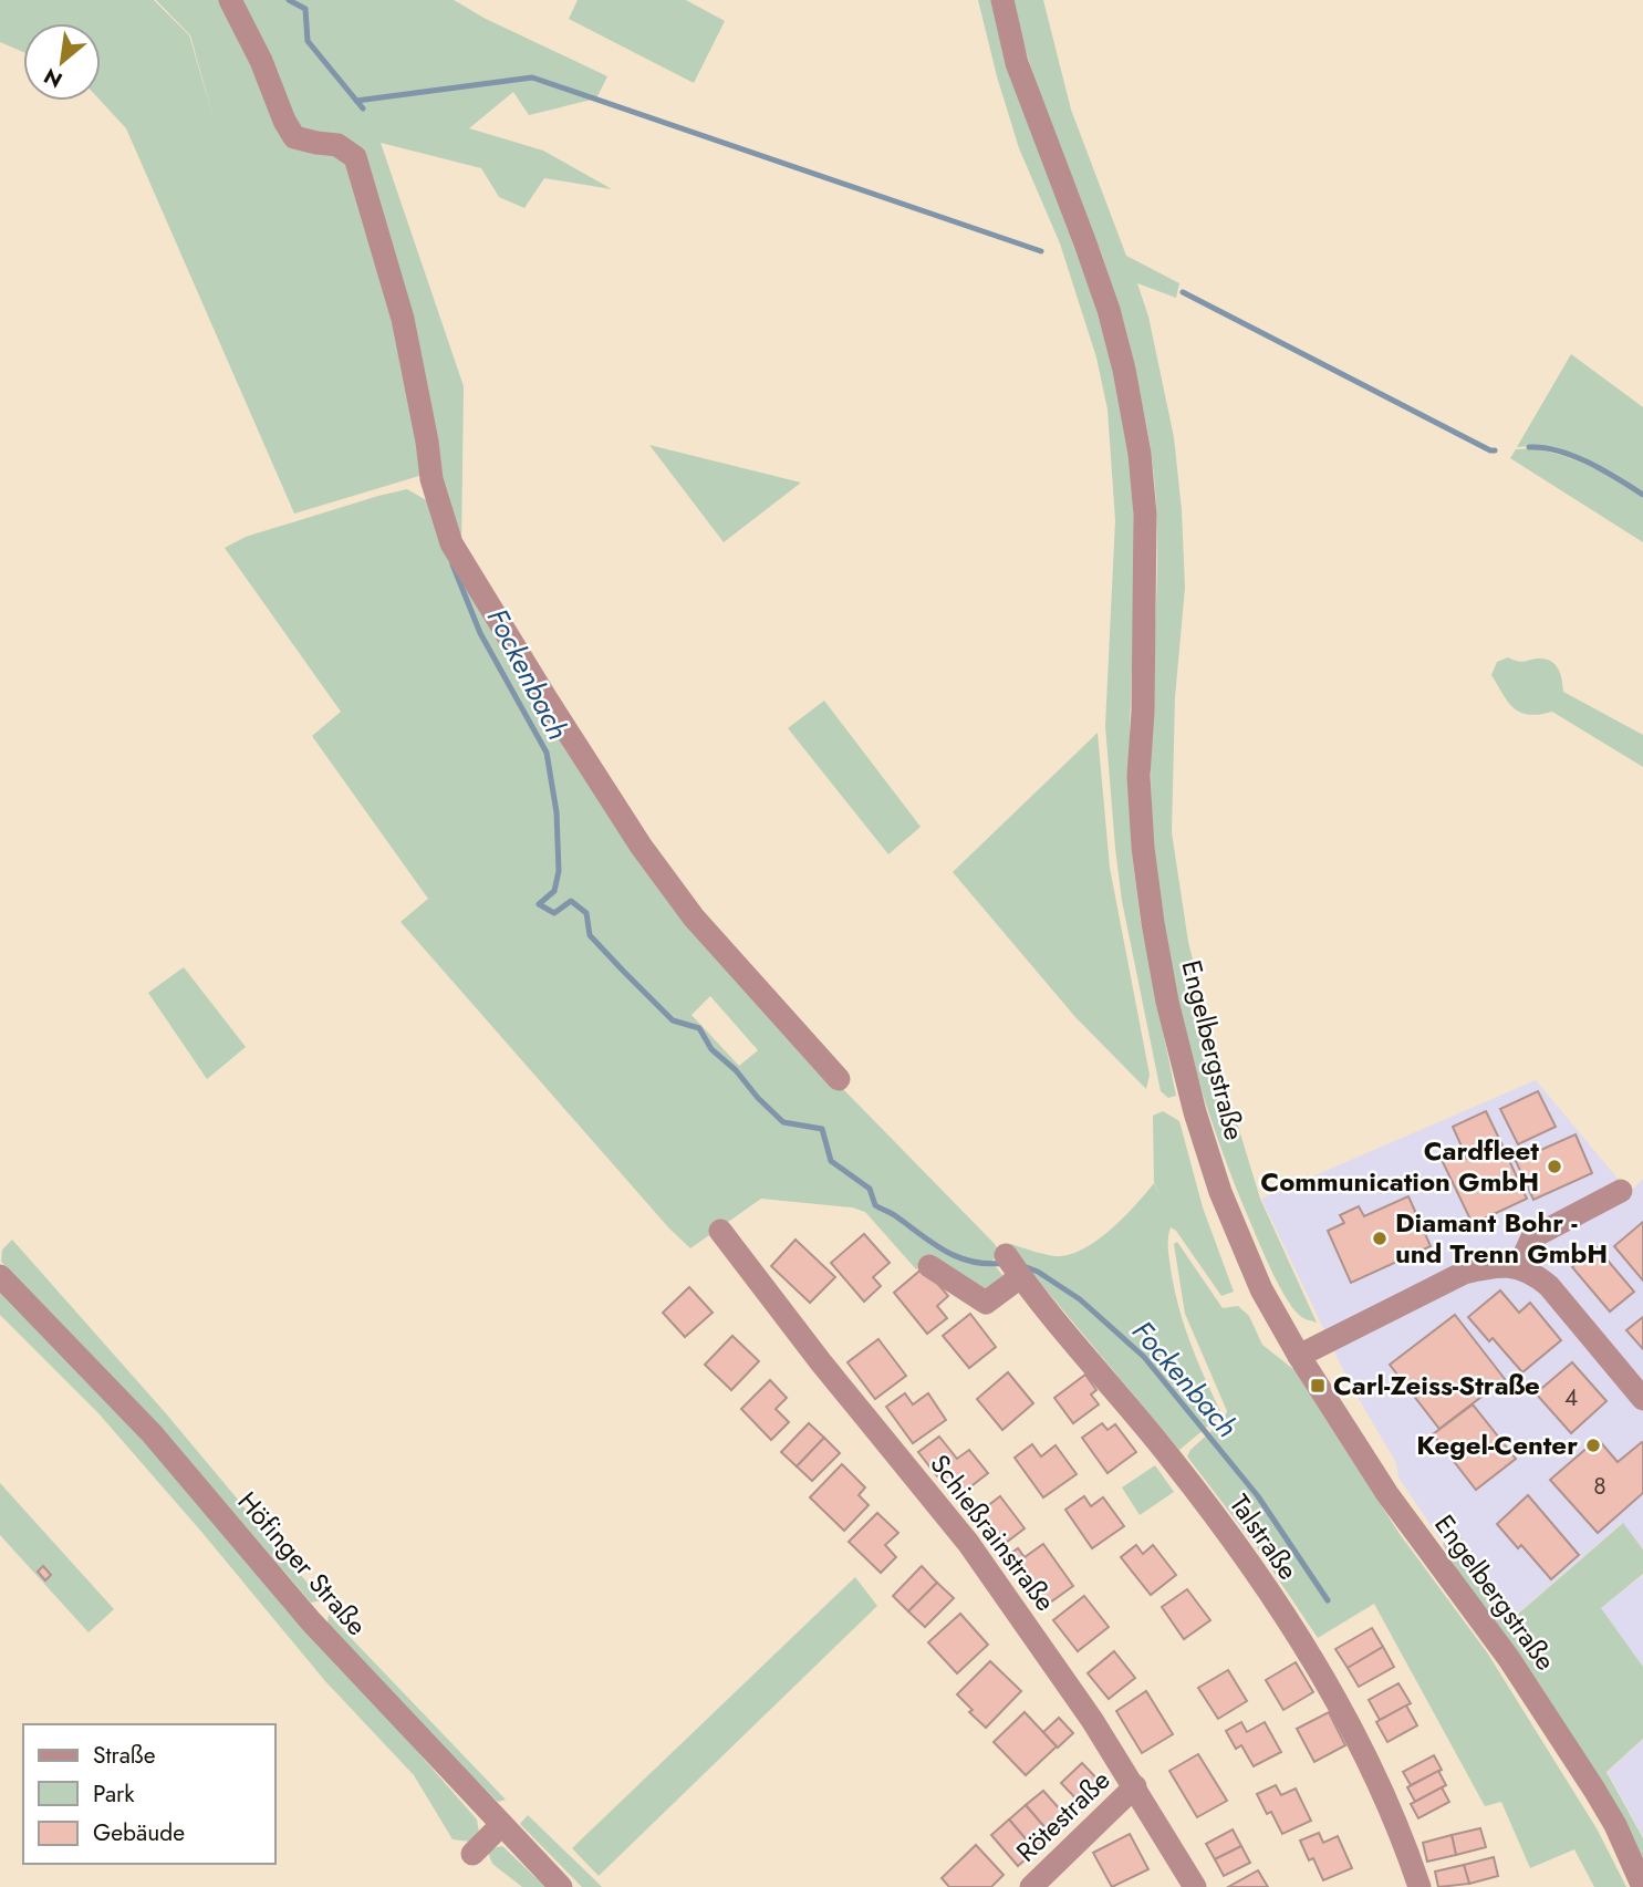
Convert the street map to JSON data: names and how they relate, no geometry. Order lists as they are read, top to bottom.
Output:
{
  "streets": {
    "street": [
      "Engelbergstraße",
      "Schießrainstraße",
      "Talstraße",
      "Höfinger Straße",
      "Rötestraße"
    ]
  },
  "crossings": [
    ["Schießrainstraße", "Rötestraße"]
  ],
  "water": ["Fockenbach"],
  "places": {
    "other": ["Cardfleet Communication GmbH", "Diamant Bohr - und Trenn GmbH", "Kegel-Center"],
    "transit": ["Carl-Zeiss-Straße"]
  },
  "house_numbers": ["4", "8"],
  "legend": ["Straße", "Park", "Gebäude"],
  "north": "bottom left"
}
